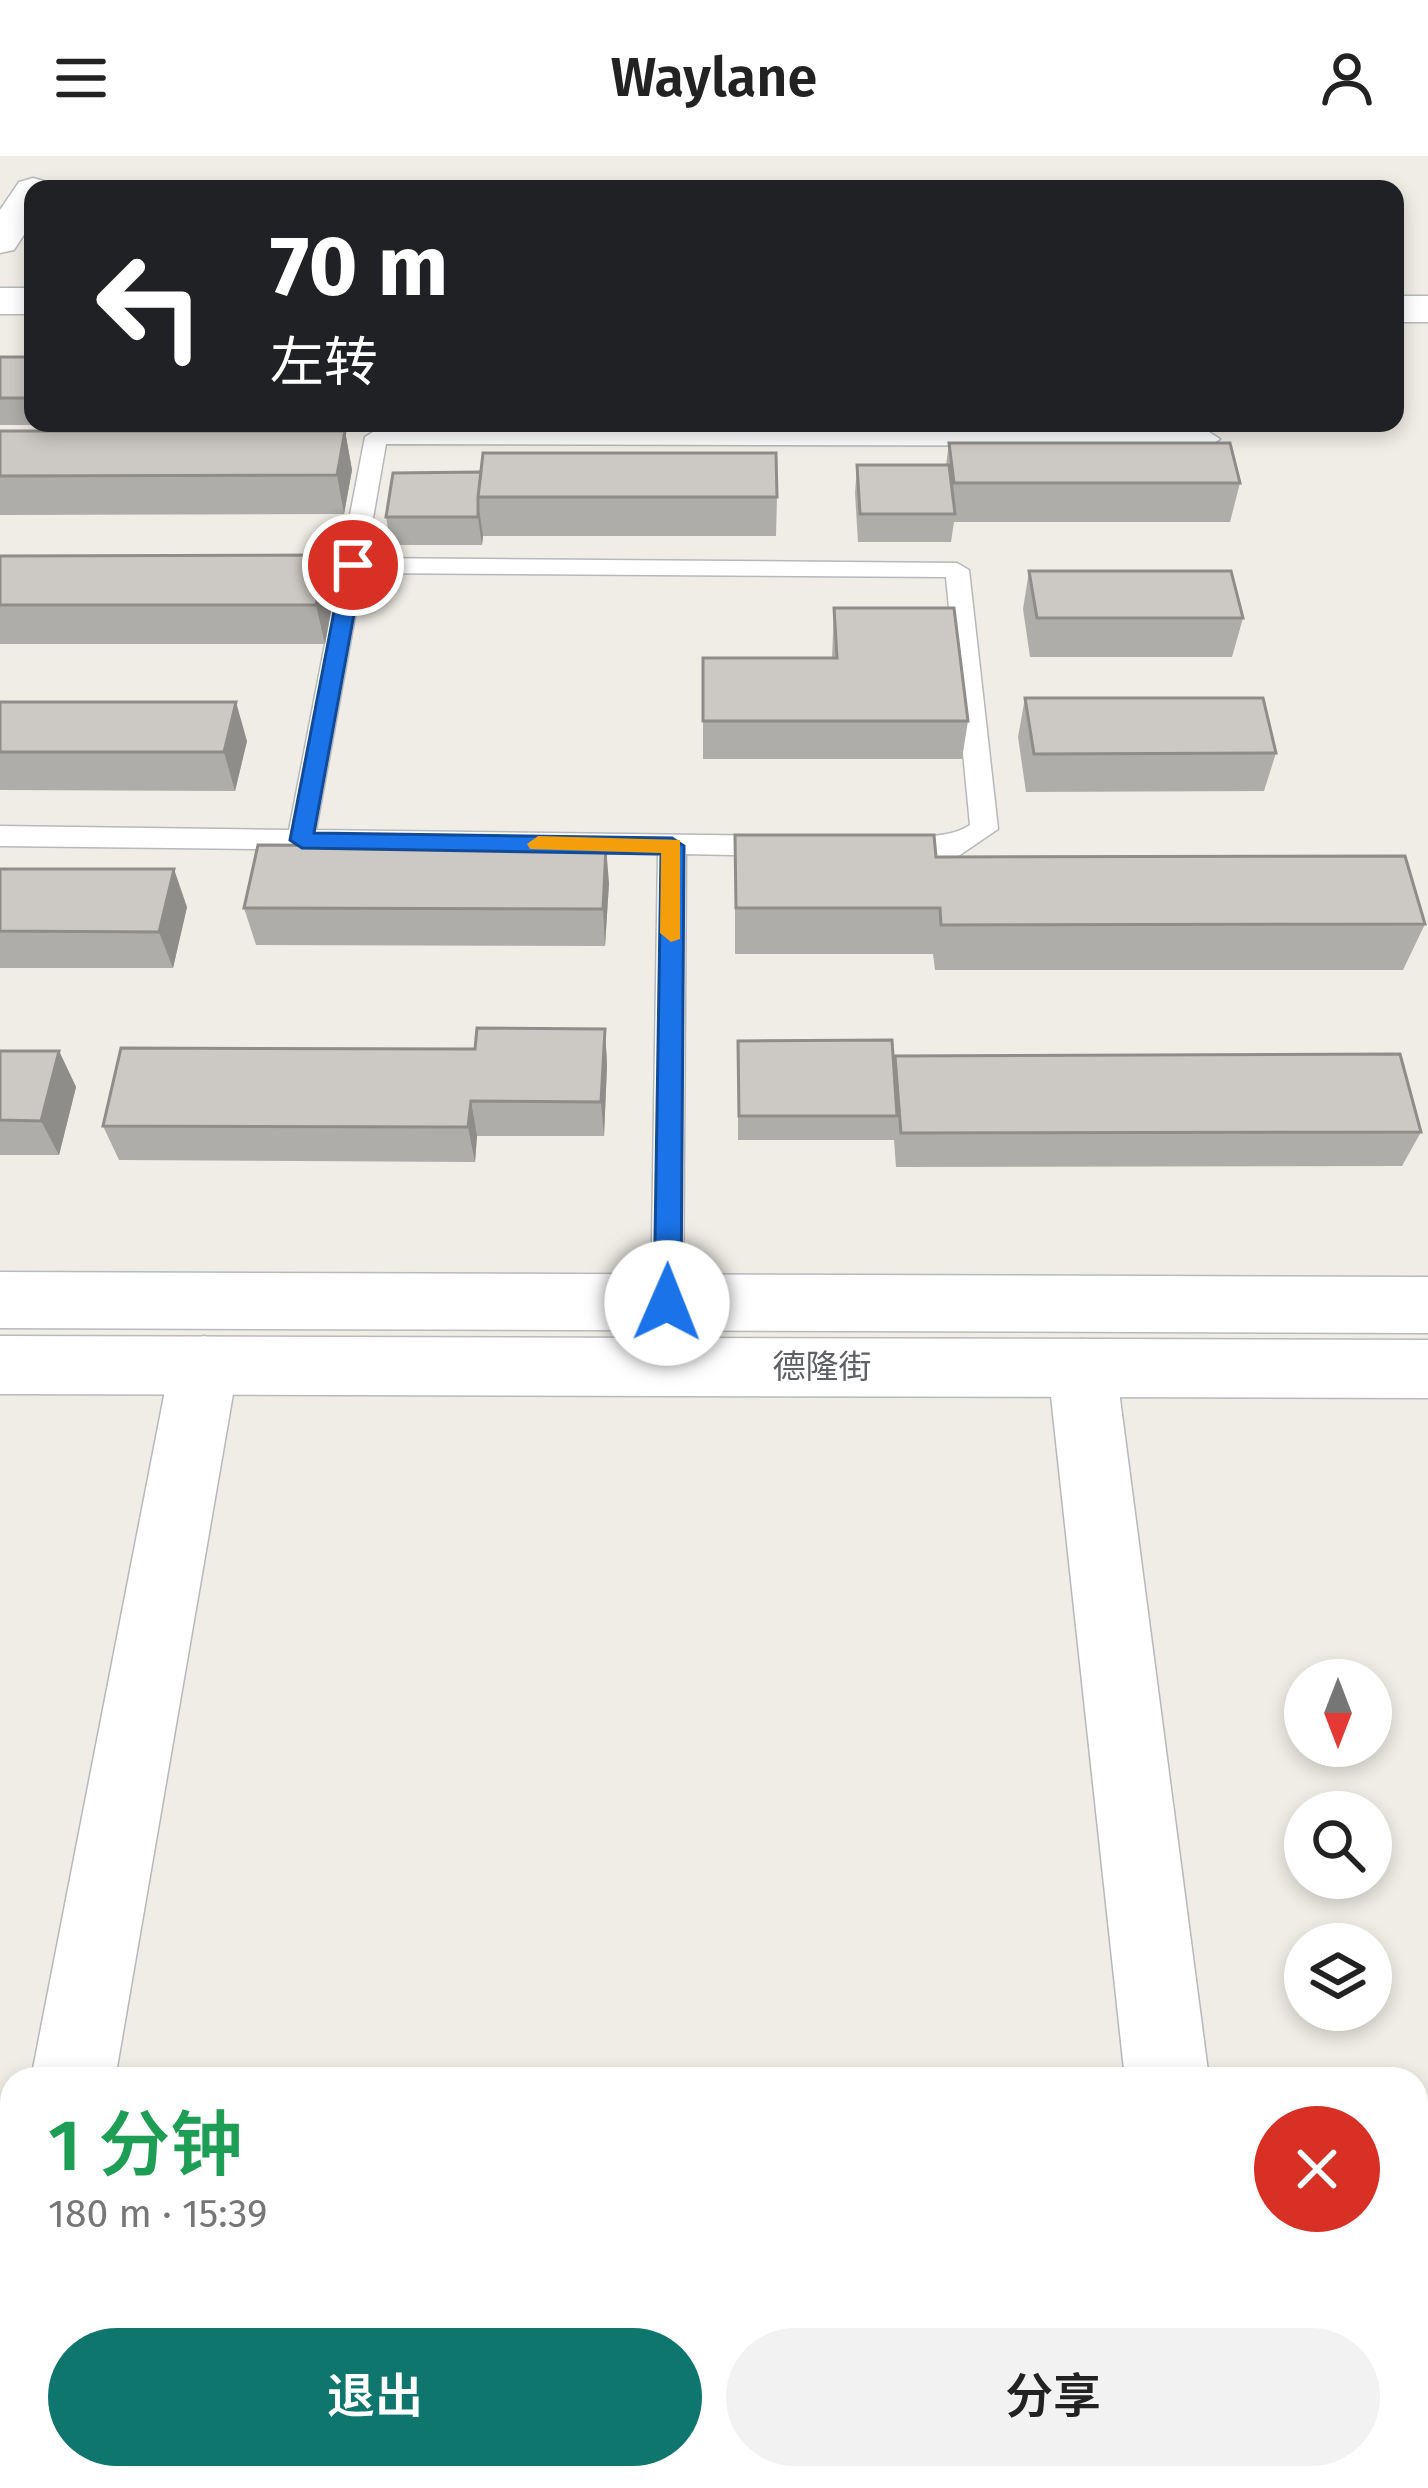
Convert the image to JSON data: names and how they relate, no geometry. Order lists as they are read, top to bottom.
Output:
{
  "streets": {
    "main road": ["德隆街"]
  },
  "north": "bottom",
  "page": {
    "header": "Waylane",
    "turn": ["70 m", "左转"],
    "heading": ["1 分钟", "180 m · 15:39"],
    "buttons": ["退出", "分享"]
  }
}
